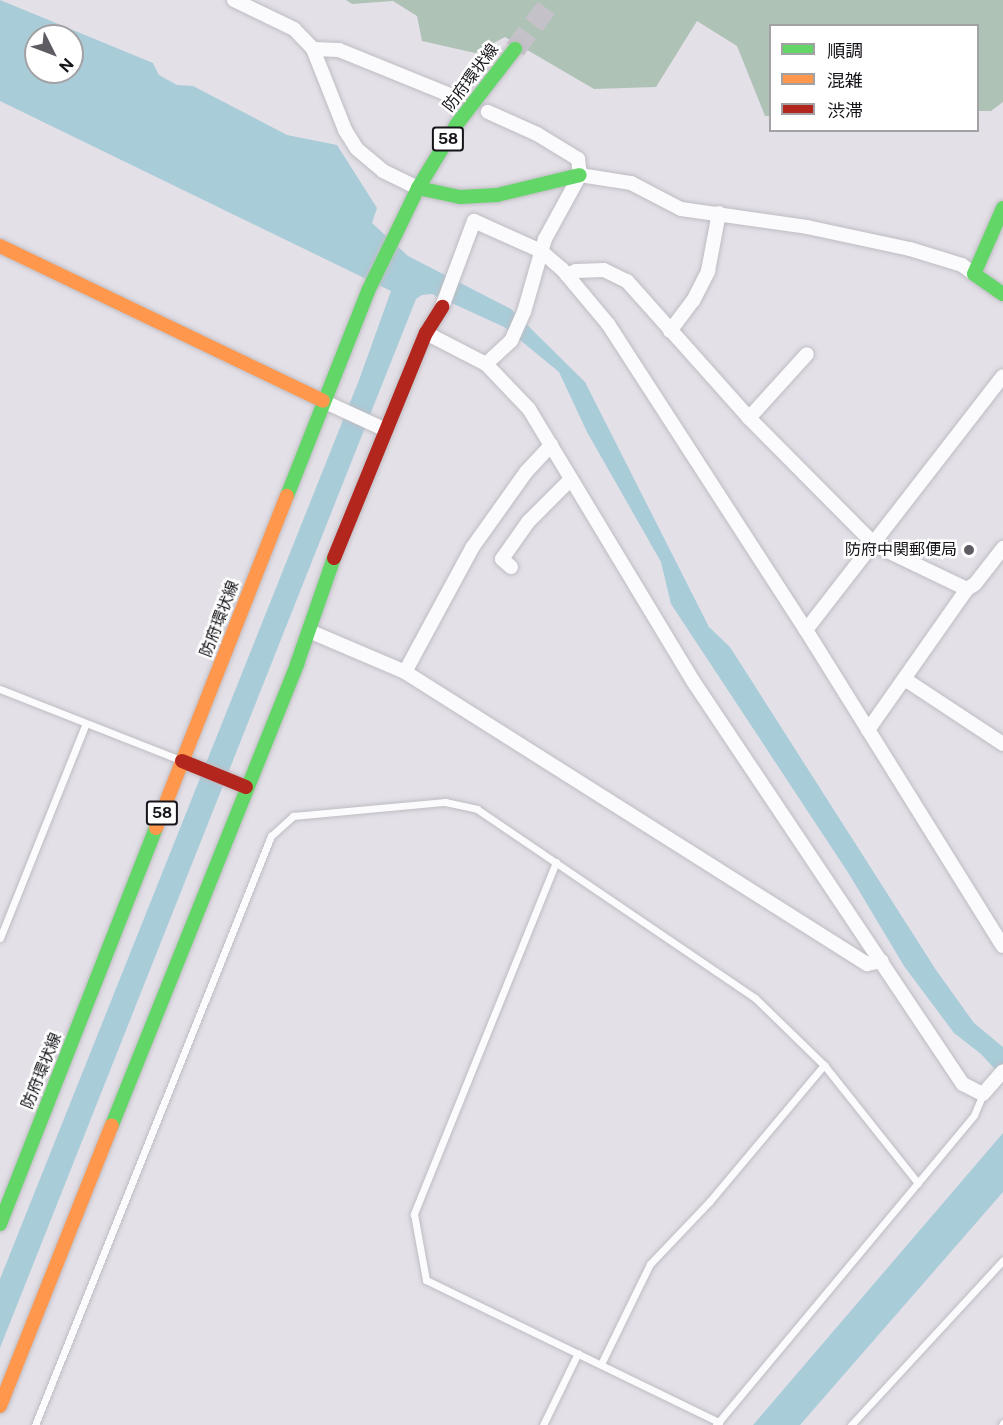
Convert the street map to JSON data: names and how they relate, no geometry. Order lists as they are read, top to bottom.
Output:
{
  "streets": {
    "street": ["防府環状線", "58"]
  },
  "places": ["防府中関郵便局"],
  "legend": ["順調", "混雑", "渋滞"],
  "north": "bottom right"
}
